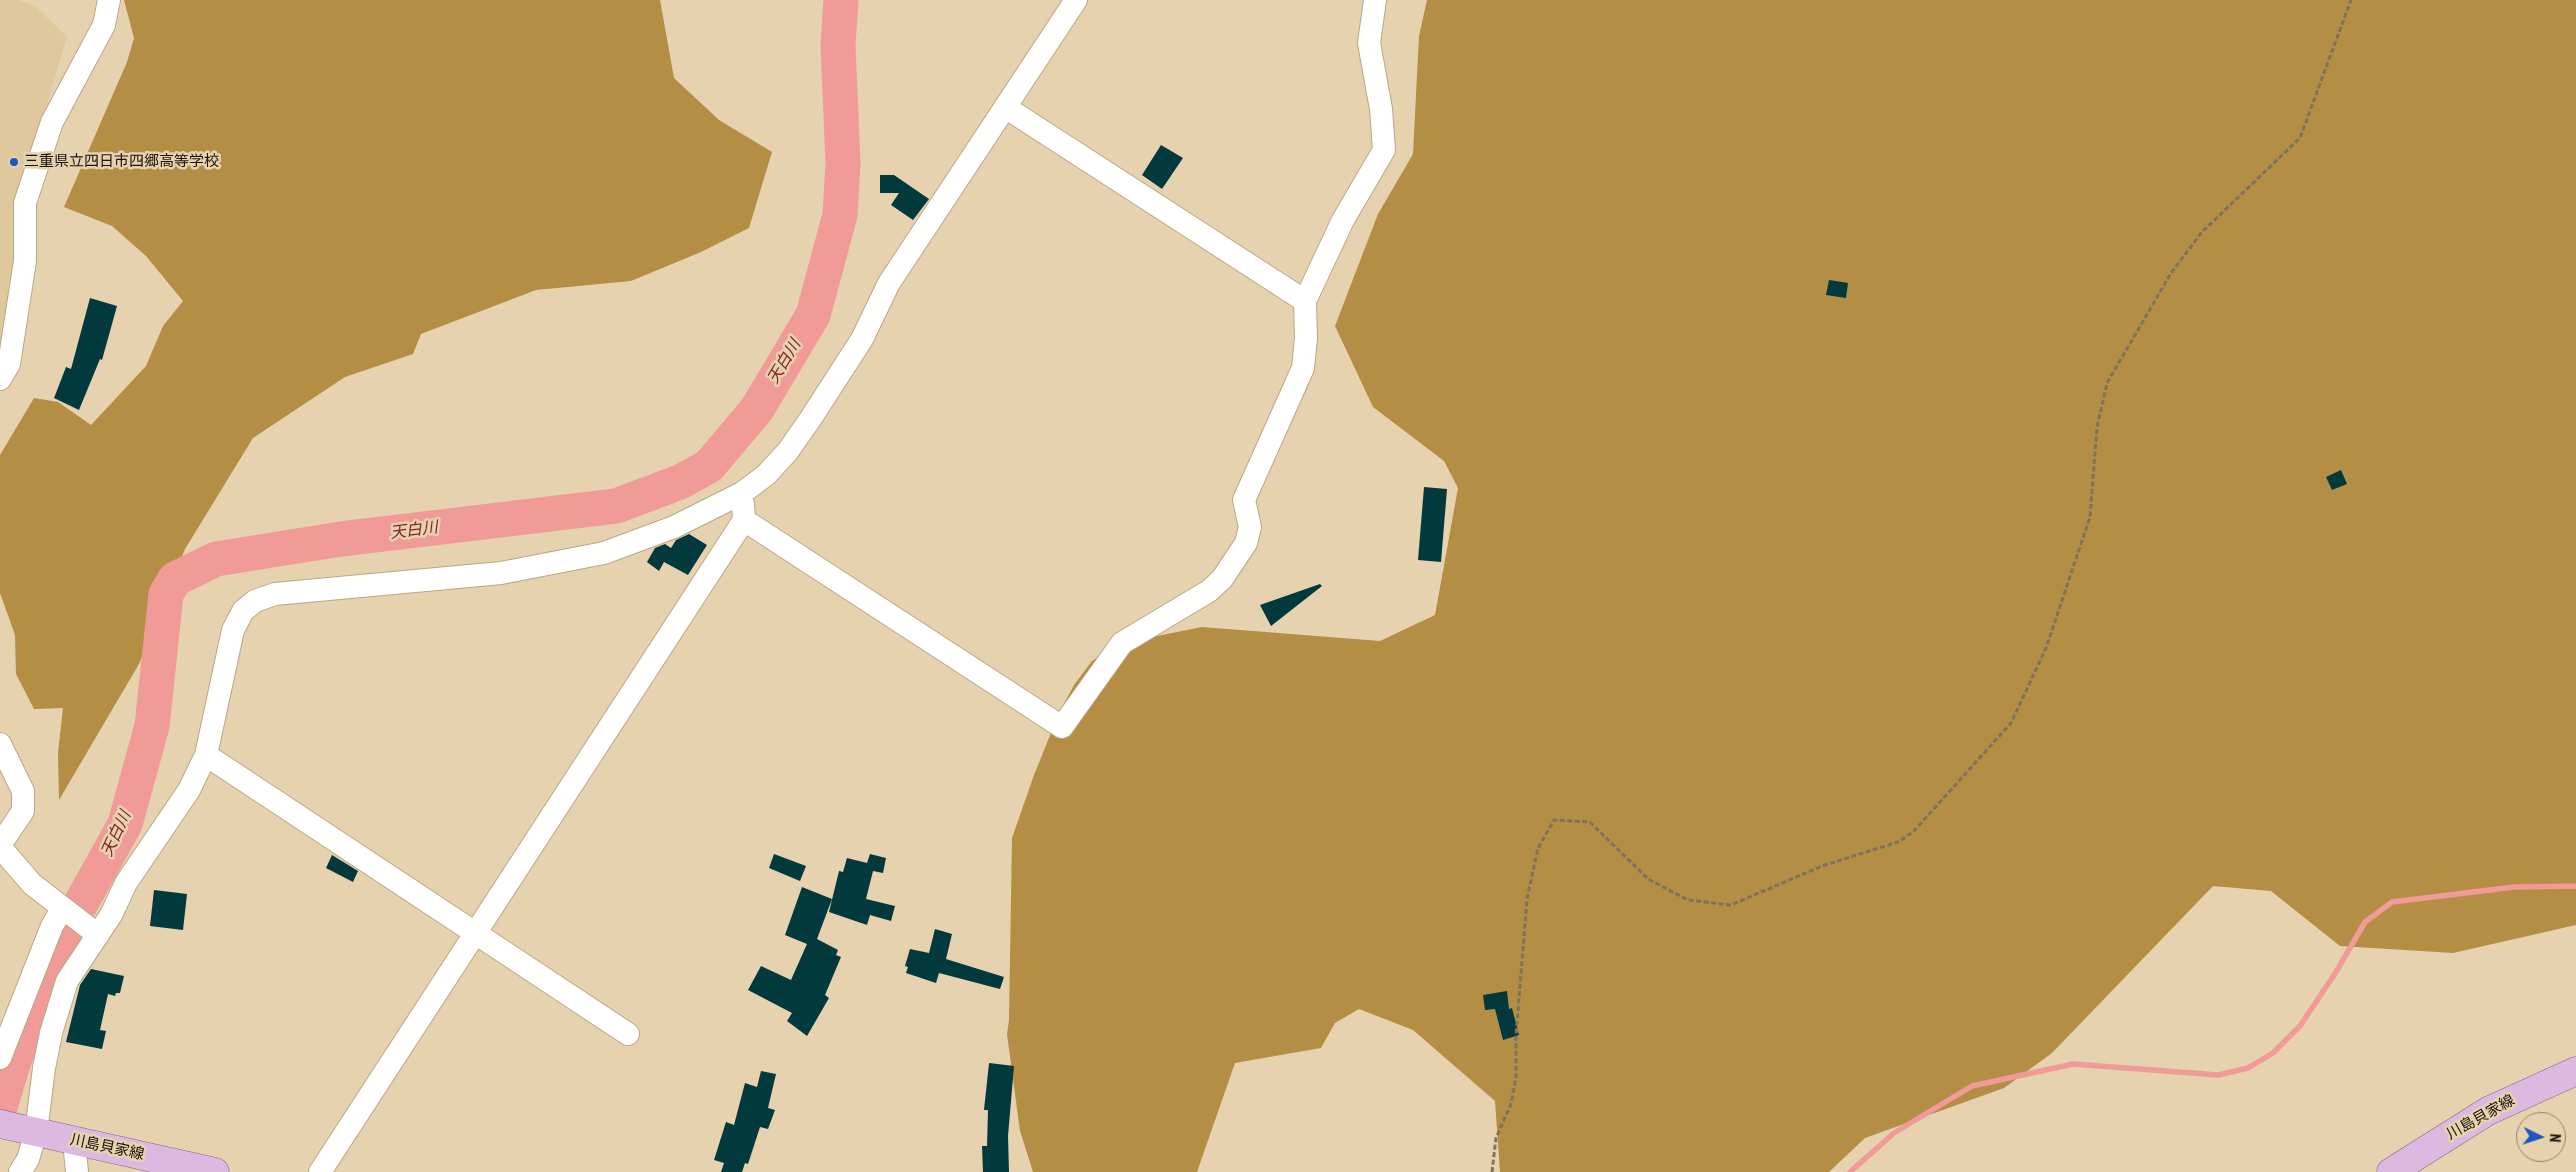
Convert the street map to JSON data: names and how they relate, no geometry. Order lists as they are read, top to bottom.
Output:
{
  "streets": {
    "main road": ["川島貝家線"]
  },
  "water": ["天白川"],
  "places": ["三重県立四日市四郷高等学校"],
  "north": "right"
}
